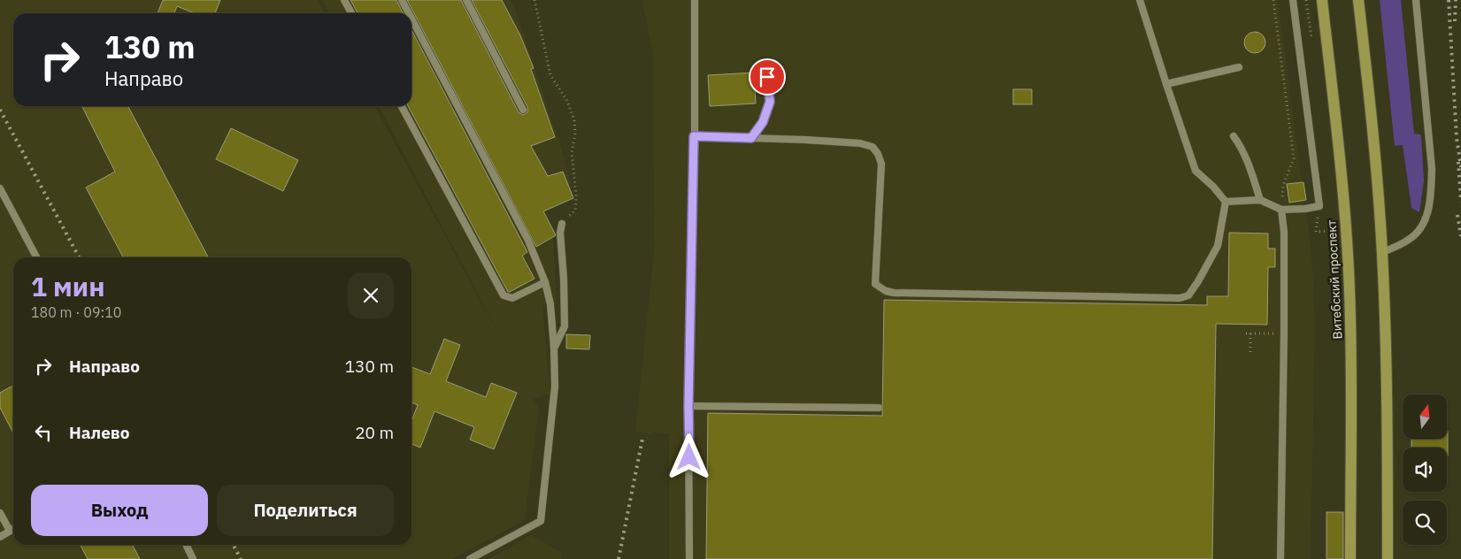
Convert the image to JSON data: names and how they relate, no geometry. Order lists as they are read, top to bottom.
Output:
{
  "streets": {
    "main road": ["Витебский проспект"]
  },
  "north": "top",
  "page": {
    "turn": ["130 m", "Направо"],
    "heading": ["1 мин", "180 m · 09:10"],
    "list": [
      {
        "name": "Направо",
        "value": "130 m"
      },
      {
        "name": "Налево",
        "value": "20 m"
      }
    ],
    "buttons": ["Выход", "Поделиться"]
  }
}
